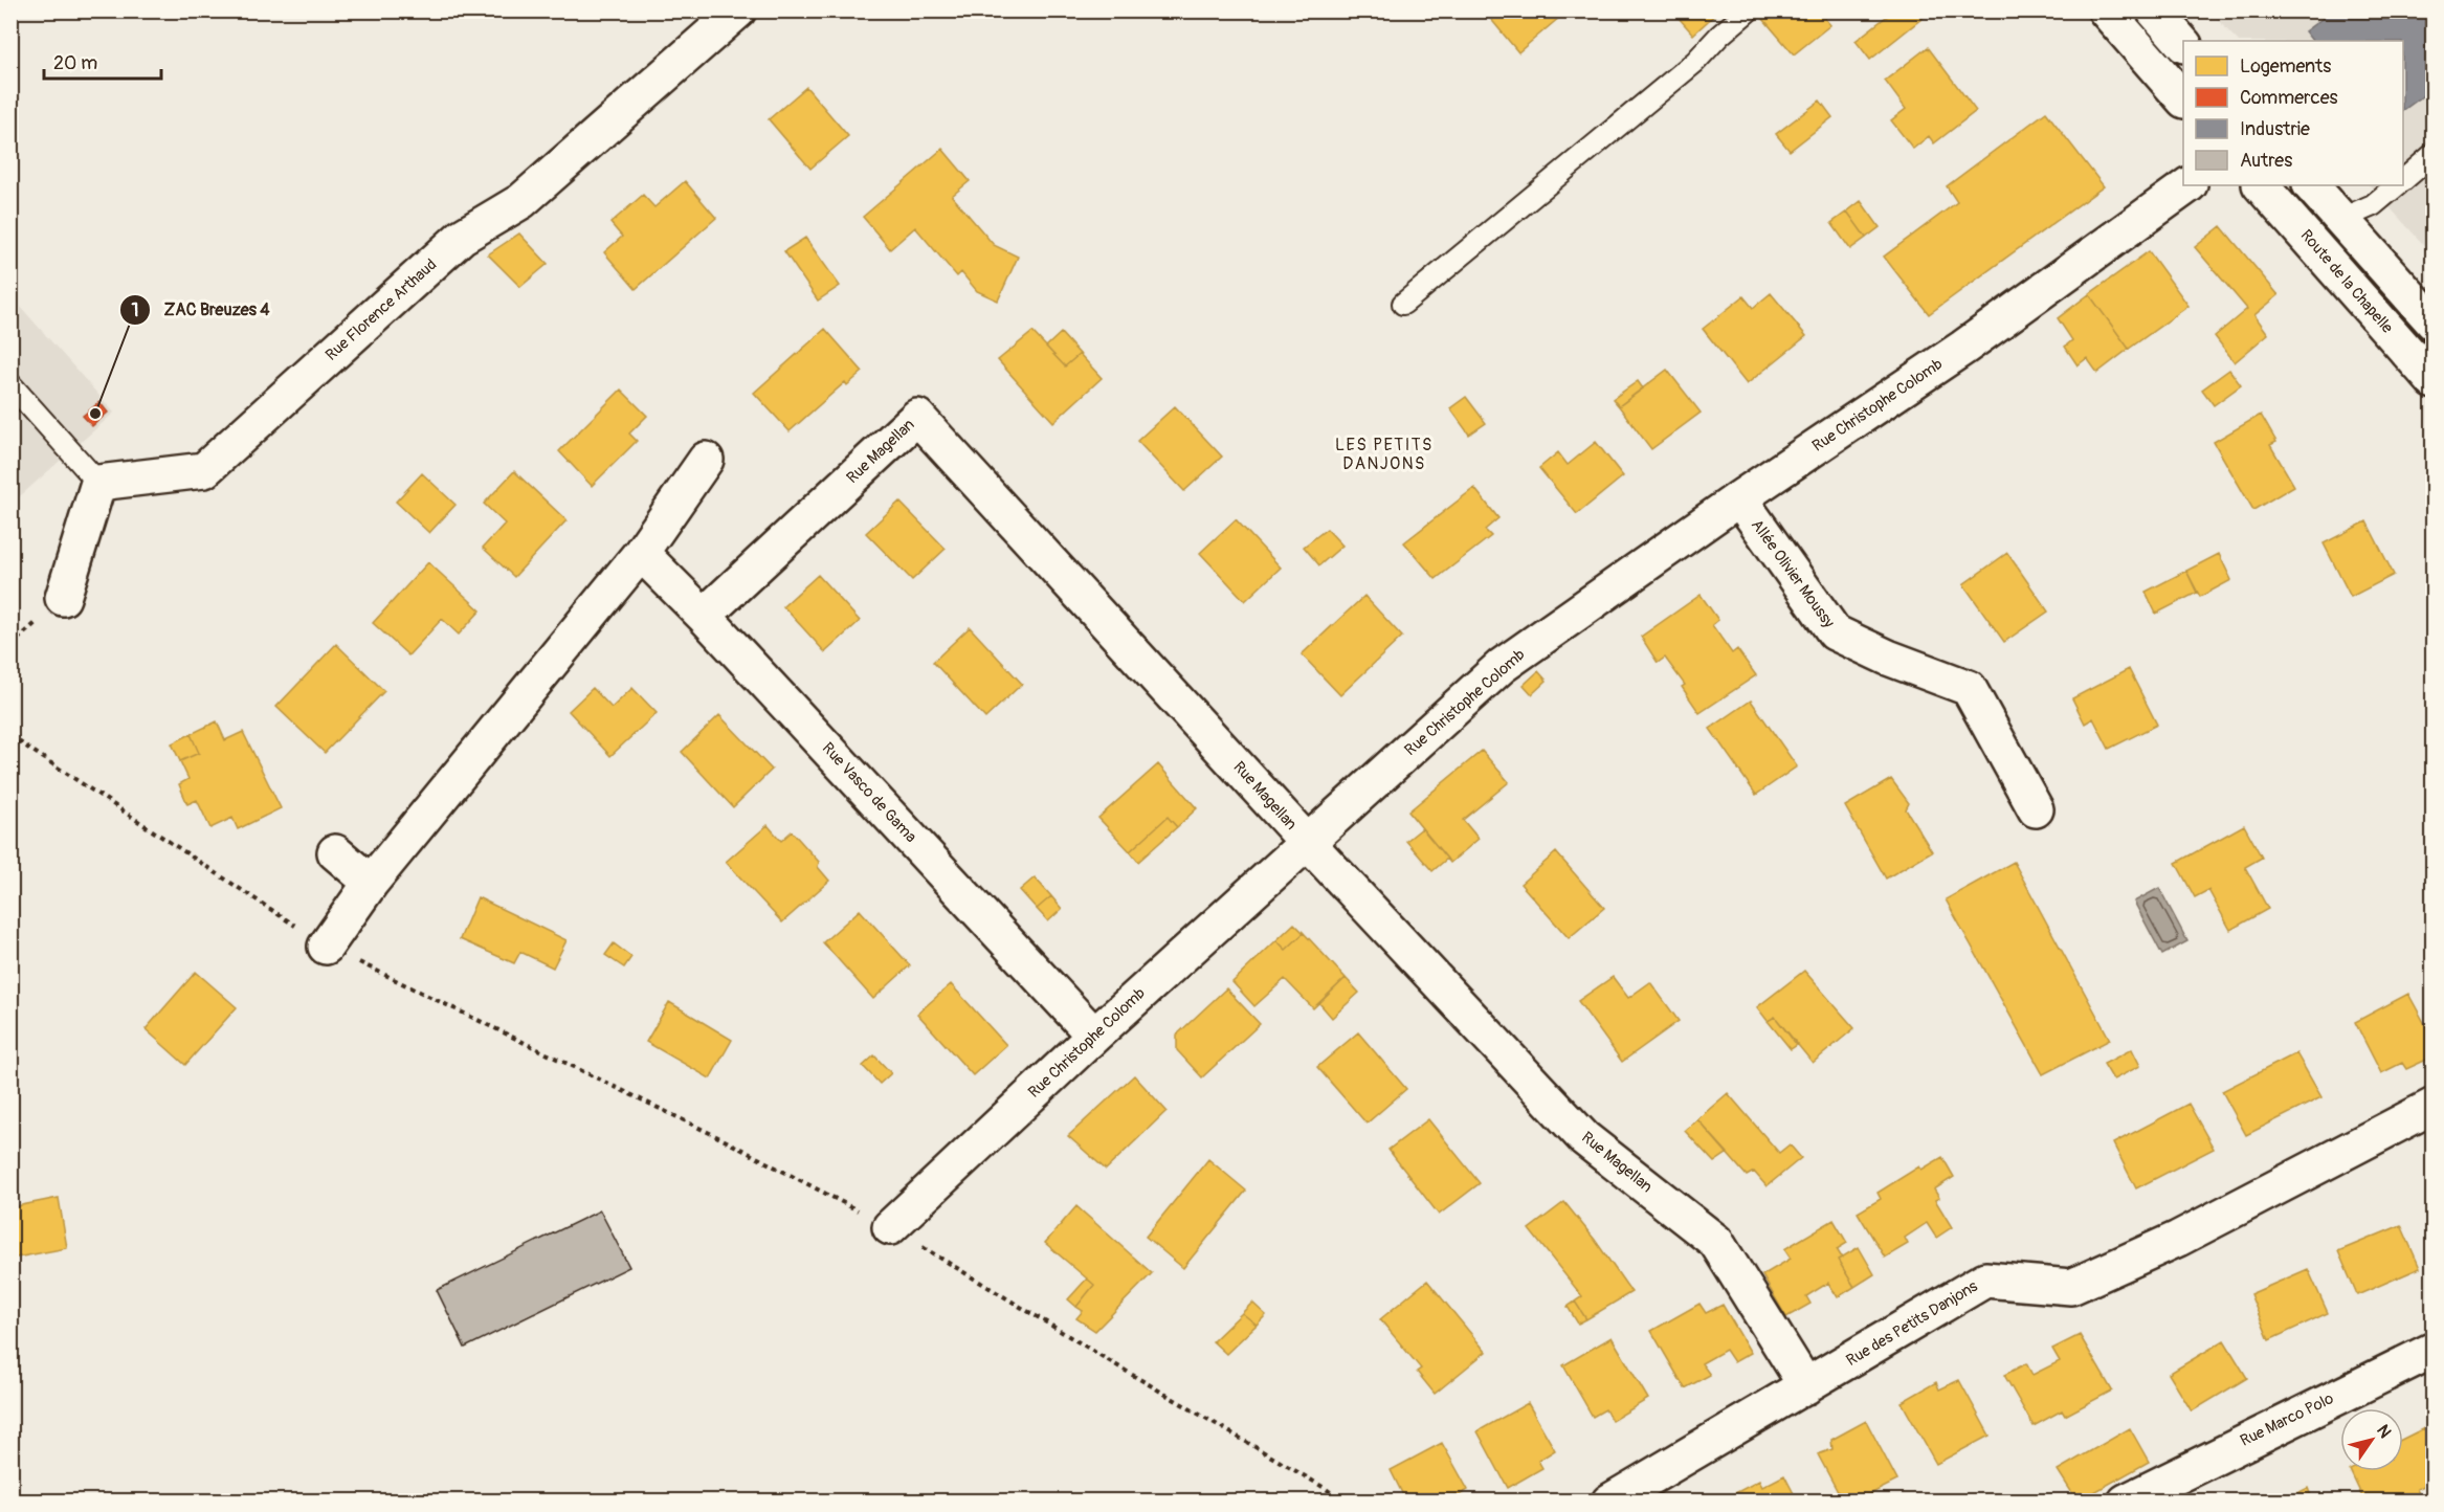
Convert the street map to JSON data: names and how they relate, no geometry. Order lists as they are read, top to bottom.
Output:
{
  "streets": {
    "street": [
      "Route de la Chapelle",
      "Rue Florence Arthaud",
      "Rue Christophe Colomb",
      "Rue Magellan",
      "Allée Olivier Moussy",
      "Rue Vasco de Gama",
      "Rue des Petits Danjons",
      "Rue Marco Polo"
    ]
  },
  "crossings": [
    ["Rue Christophe Colomb", "Rue Magellan"],
    ["Rue Christophe Colomb", "Allée Olivier Moussy"],
    ["Rue Christophe Colomb", "Rue Vasco de Gama"],
    ["Rue Magellan", "Rue Vasco de Gama"],
    ["Rue Magellan", "Rue des Petits Danjons"]
  ],
  "districts": ["LES PETITS DANJONS"],
  "places": ["ZAC Breuzes 4"],
  "legend": [
    "Logements",
    "Commerces",
    "Industrie",
    "Autres"
  ],
  "scale_bar": "20 m",
  "north": "top right"
}
